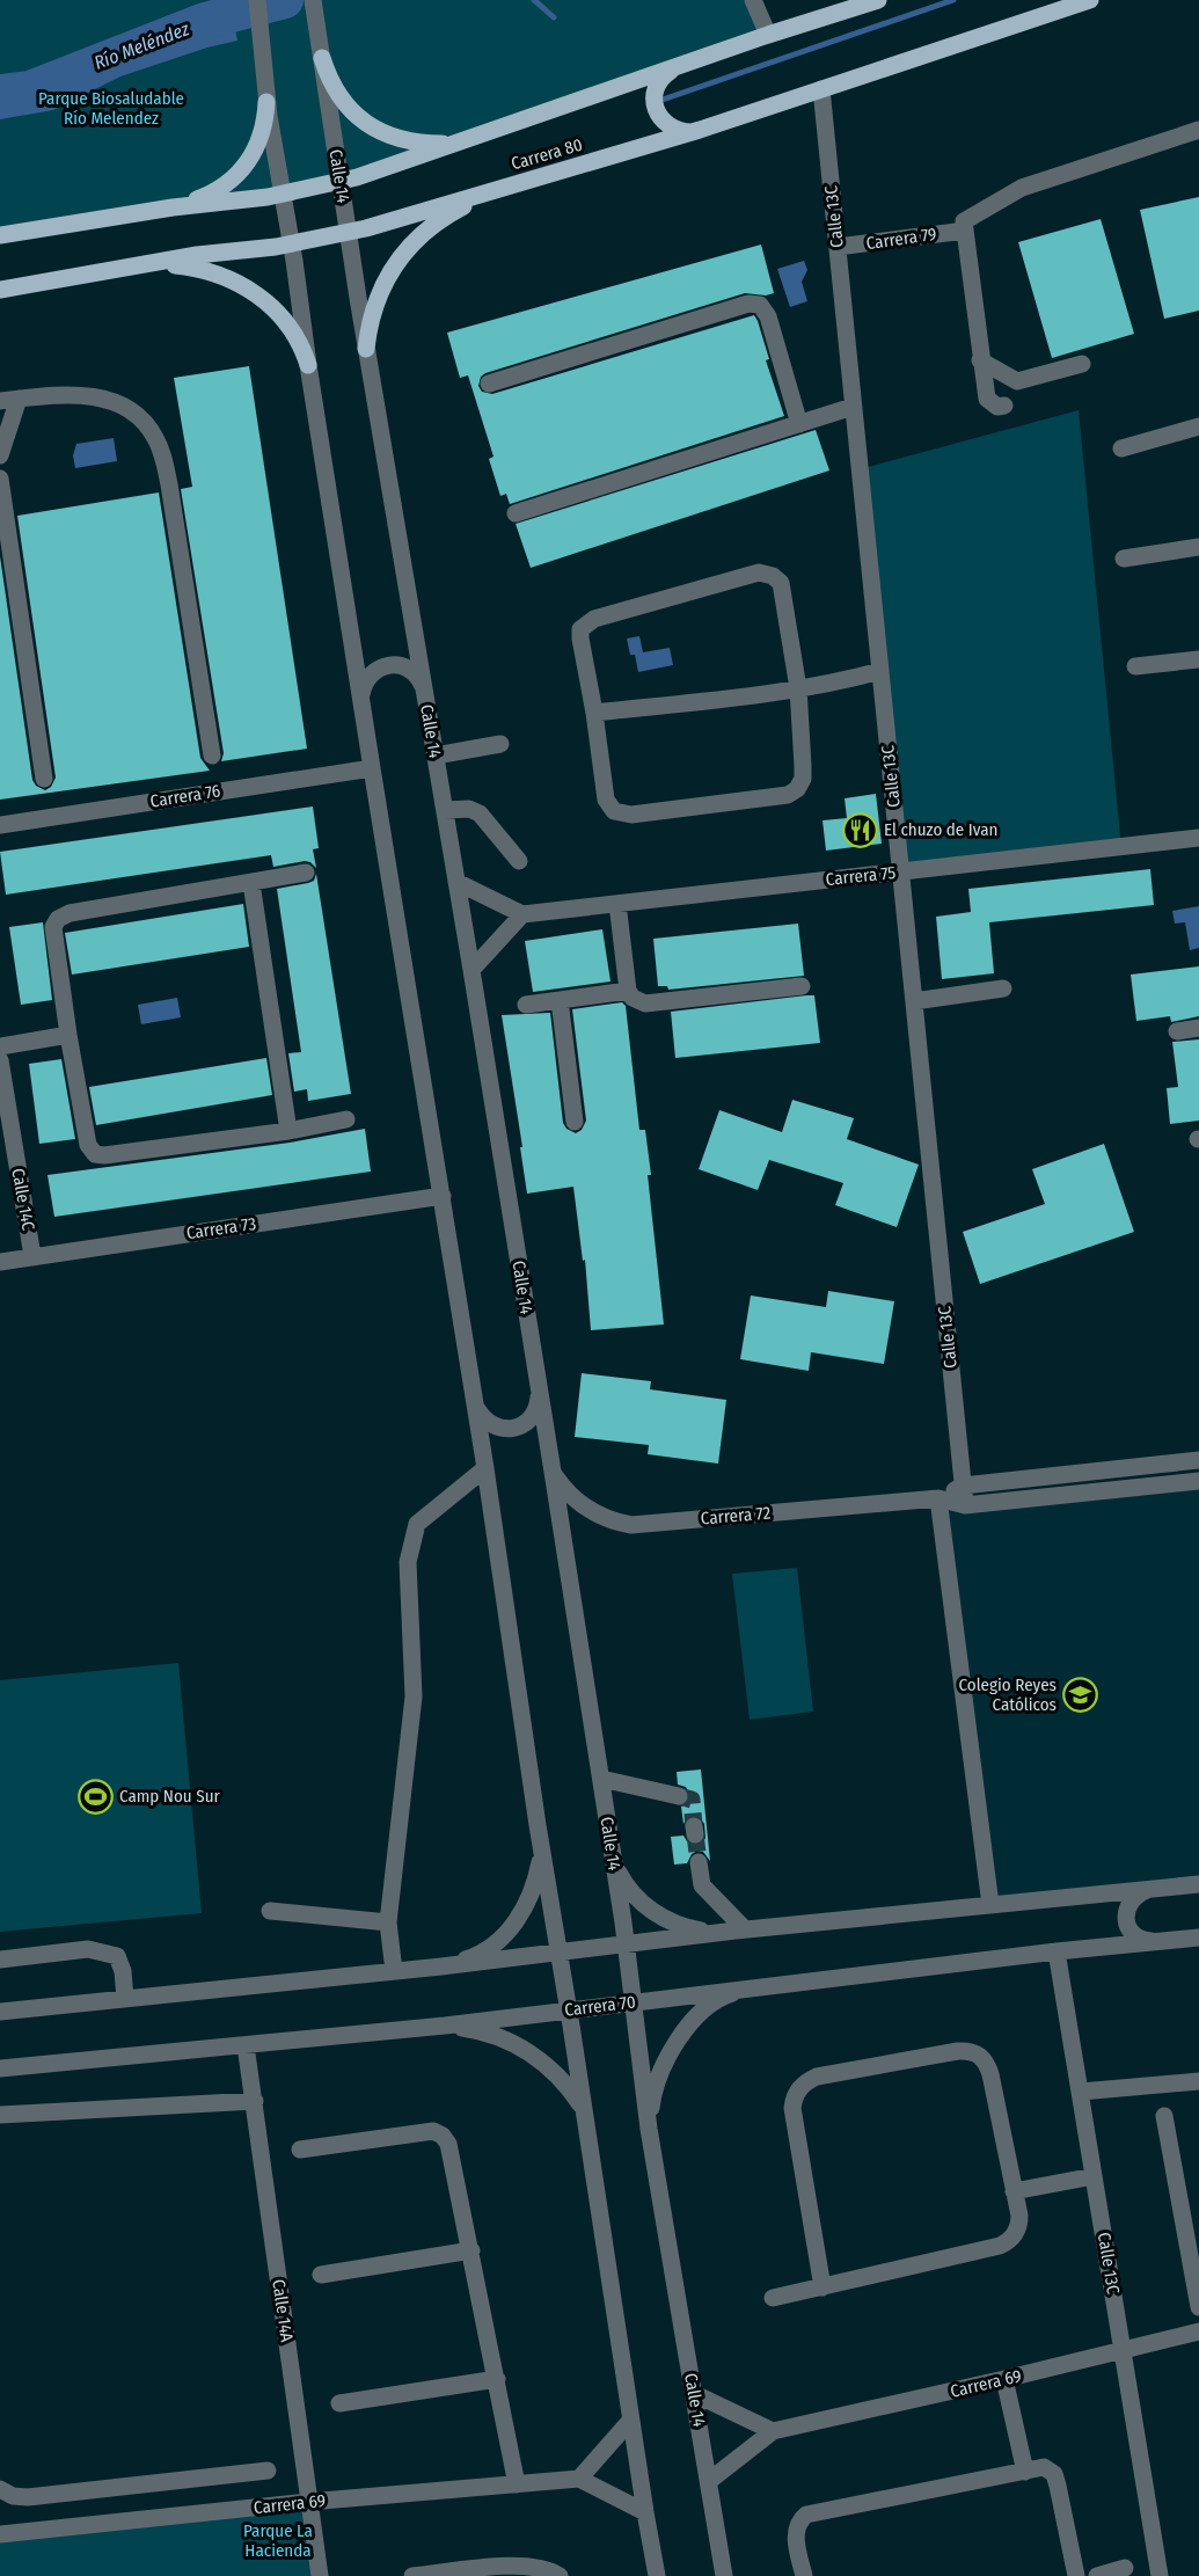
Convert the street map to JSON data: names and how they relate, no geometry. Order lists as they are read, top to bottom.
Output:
{
  "streets": {
    "main road": ["Carrera 80"],
    "street": [
      "Calle 14",
      "Calle 13C",
      "Carrera 79",
      "Carrera 76",
      "Carrera 75",
      "Calle 14C",
      "Carrera 73",
      "Carrera 72",
      "Carrera 70",
      "Calle 14A",
      "Carrera 69"
    ]
  },
  "crossings": [
    ["Carrera 80", "Calle 14"],
    ["Carrera 80", "Calle 13C"],
    ["Calle 14", "Carrera 72"],
    ["Calle 14", "Carrera 70"],
    ["Calle 14", "Carrera 69"],
    ["Calle 13C", "Carrera 79"],
    ["Calle 13C", "Carrera 75"],
    ["Calle 13C", "Carrera 72"],
    ["Calle 13C", "Carrera 70"],
    ["Calle 13C", "Carrera 69"],
    ["Calle 14C", "Carrera 73"],
    ["Carrera 70", "Calle 14A"],
    ["Calle 14A", "Carrera 69"]
  ],
  "water": ["Río Meléndez"],
  "parks": ["Parque Biosaludable Río Melendez", "Parque La Hacienda"],
  "places": {
    "restaurant": ["El chuzo de Ivan"],
    "school or university": ["Colegio Reyes Católicos"],
    "sports": ["Camp Nou Sur"]
  }
}
